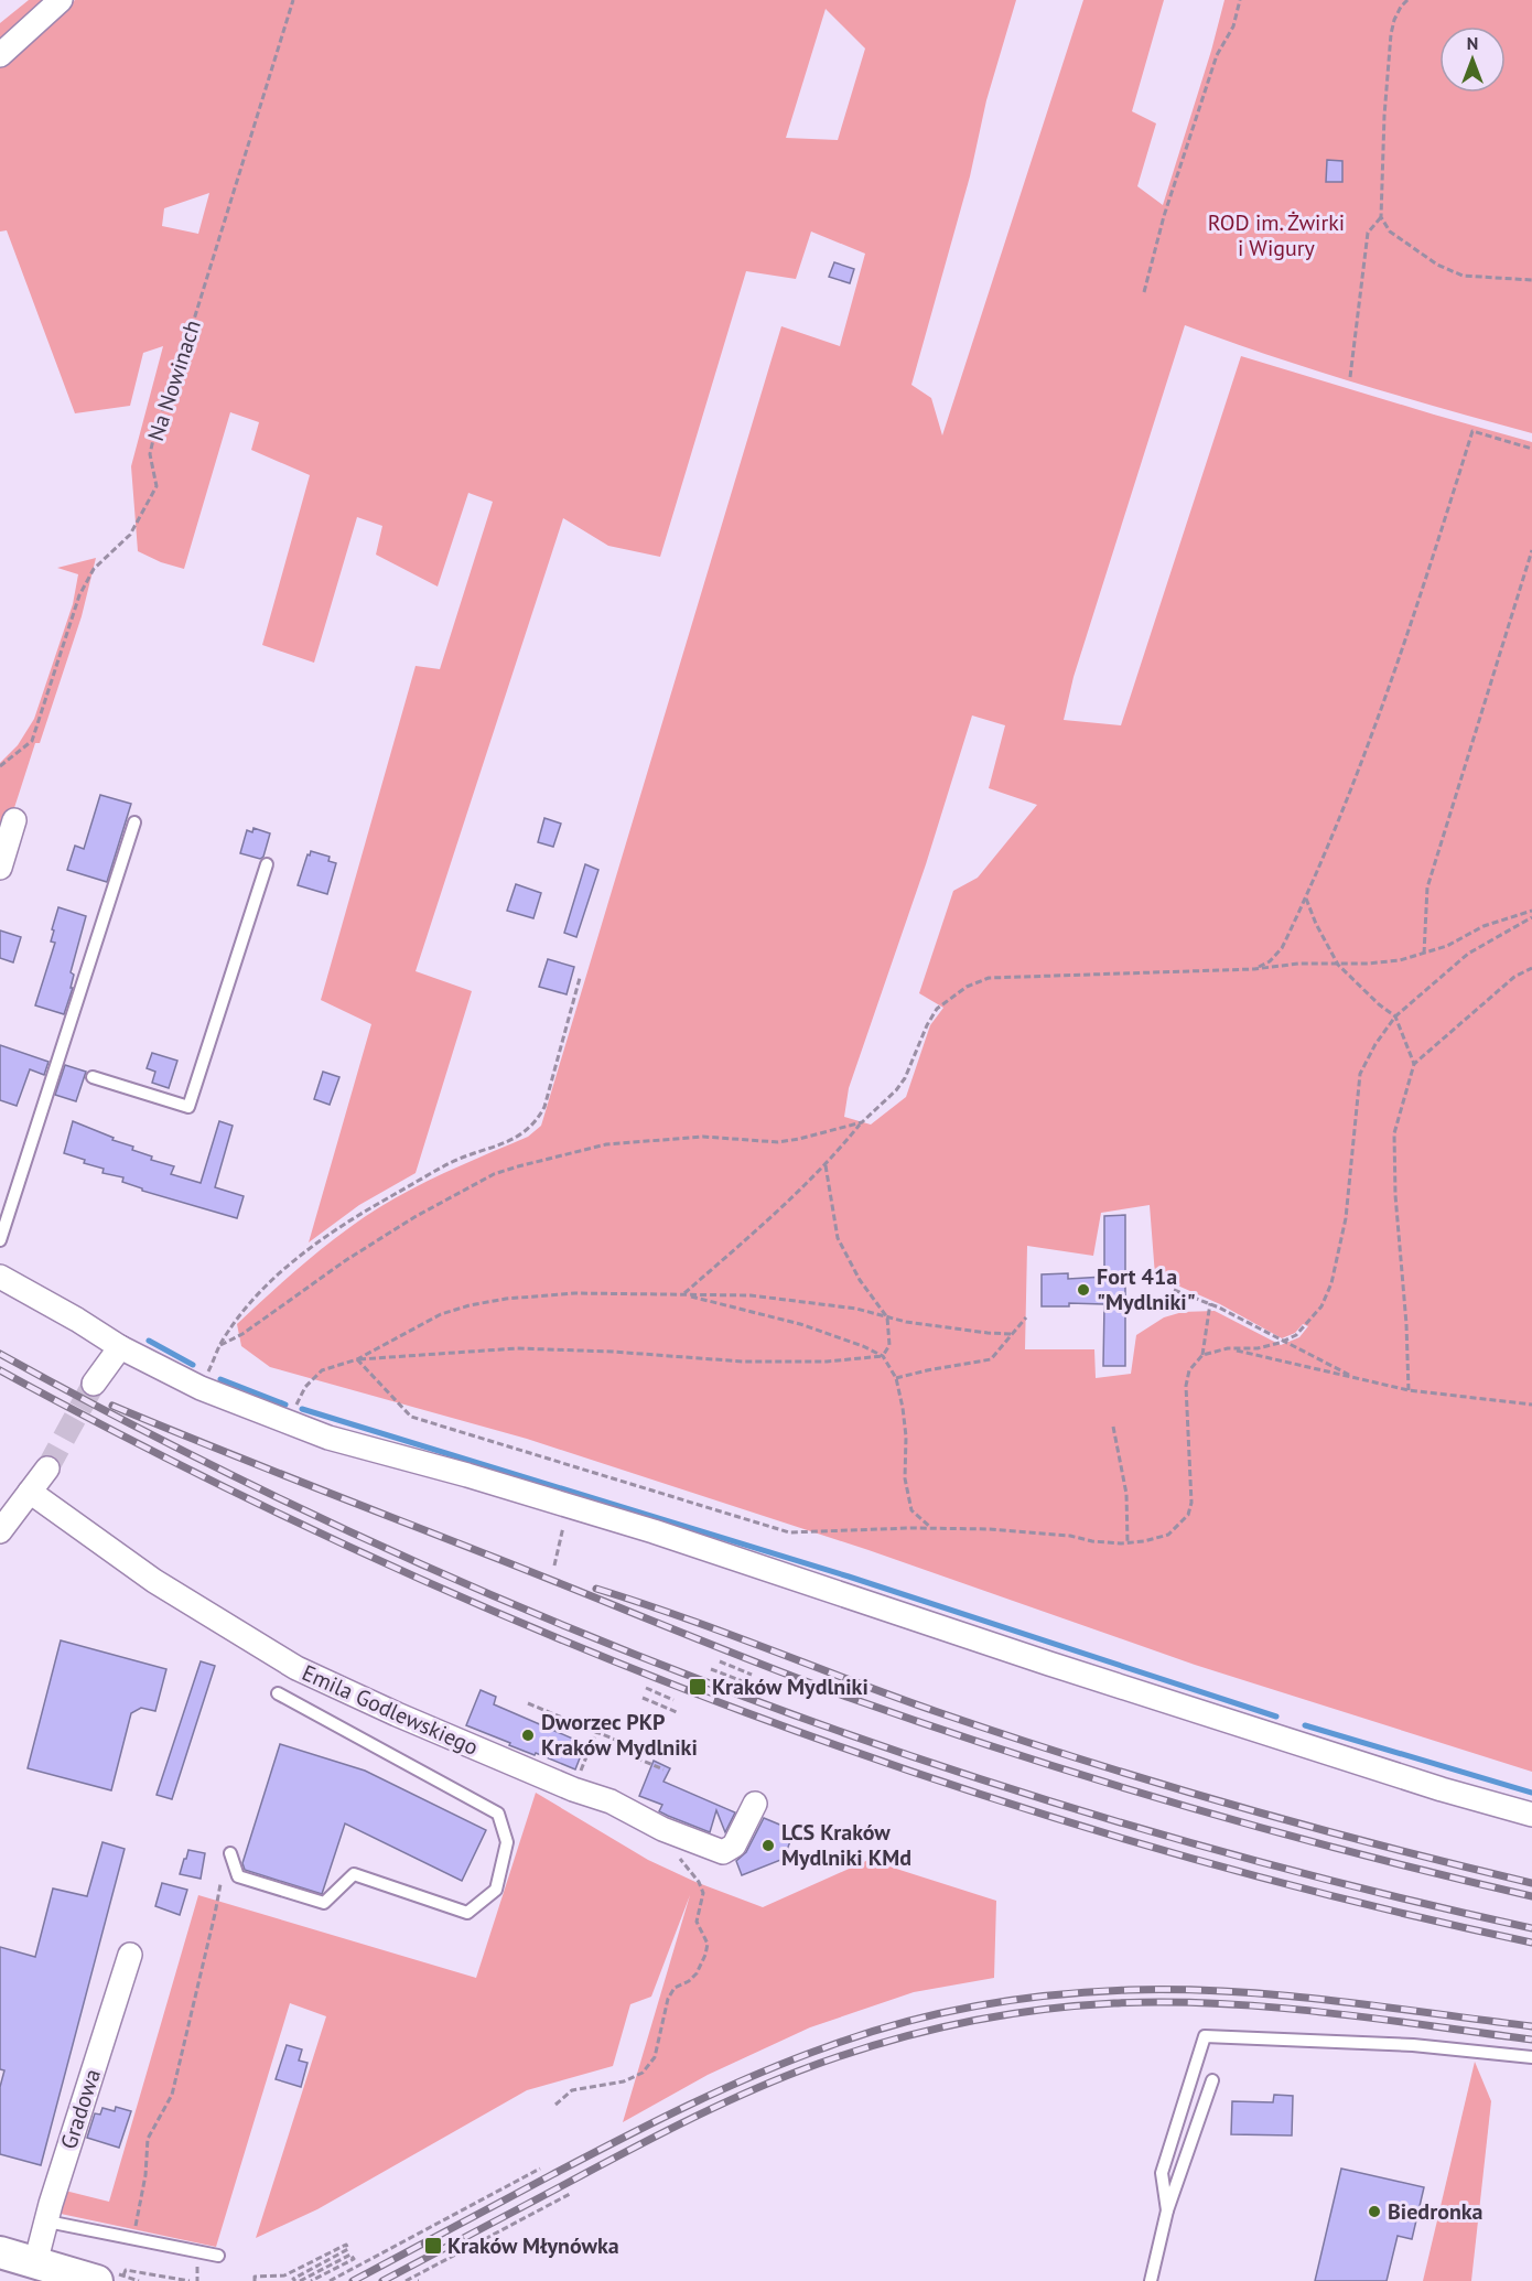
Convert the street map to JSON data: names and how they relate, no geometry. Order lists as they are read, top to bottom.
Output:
{
  "streets": {
    "street": ["Emila Godlewskiego", "Gradowa"],
    "path": ["Na Nowinach"]
  },
  "parks": ["ROD im. Żwirki i Wigury"],
  "places": {
    "other": [
      "Fort 41a \"Mydlniki\"",
      "Dworzec PKP Kraków Mydlniki",
      "LCS Kraków Mydlniki KMd",
      "Biedronka"
    ],
    "transit": ["Kraków Mydlniki", "Kraków Młynówka"]
  },
  "north": "top"
}
